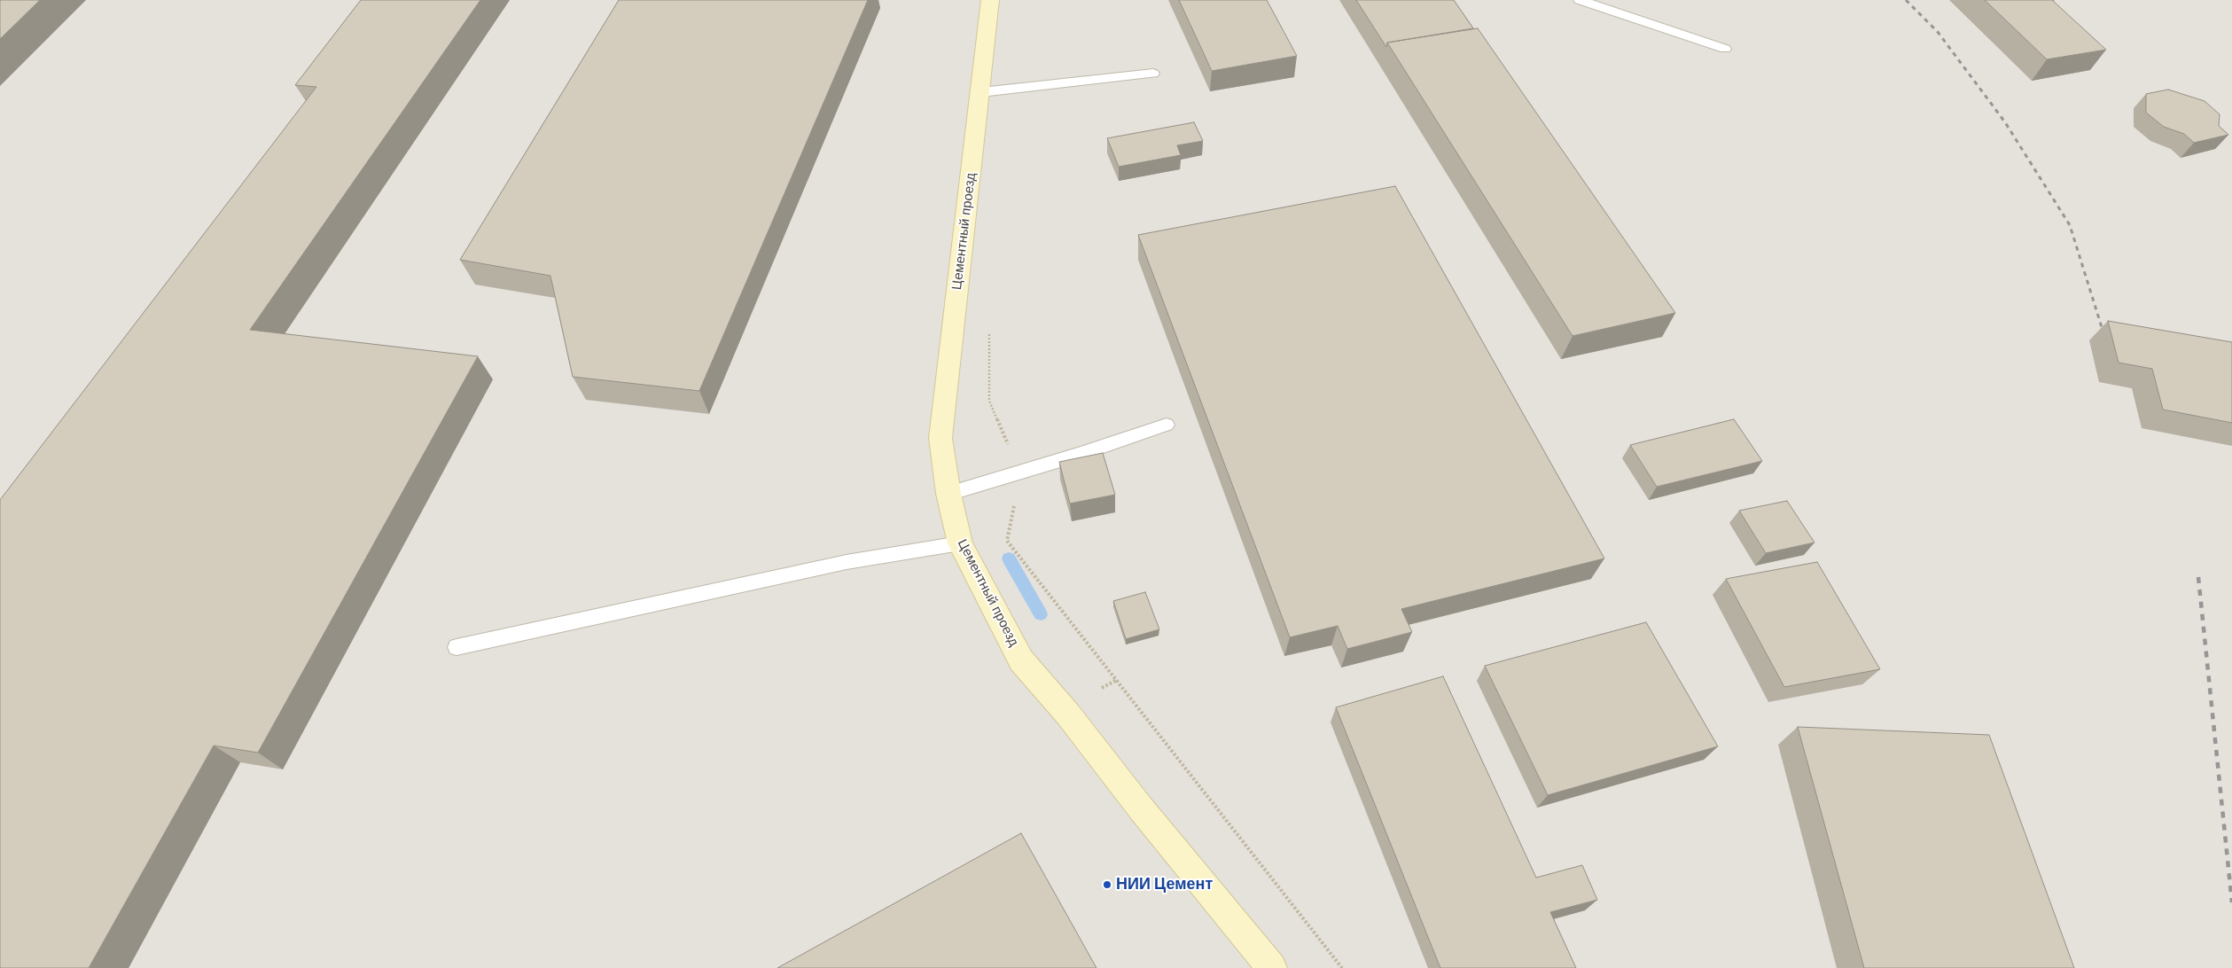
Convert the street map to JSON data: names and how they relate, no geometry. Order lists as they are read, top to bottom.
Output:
{
  "streets": {
    "street": ["Цементный проезд"]
  },
  "places": ["НИИ Цемент"]
}
